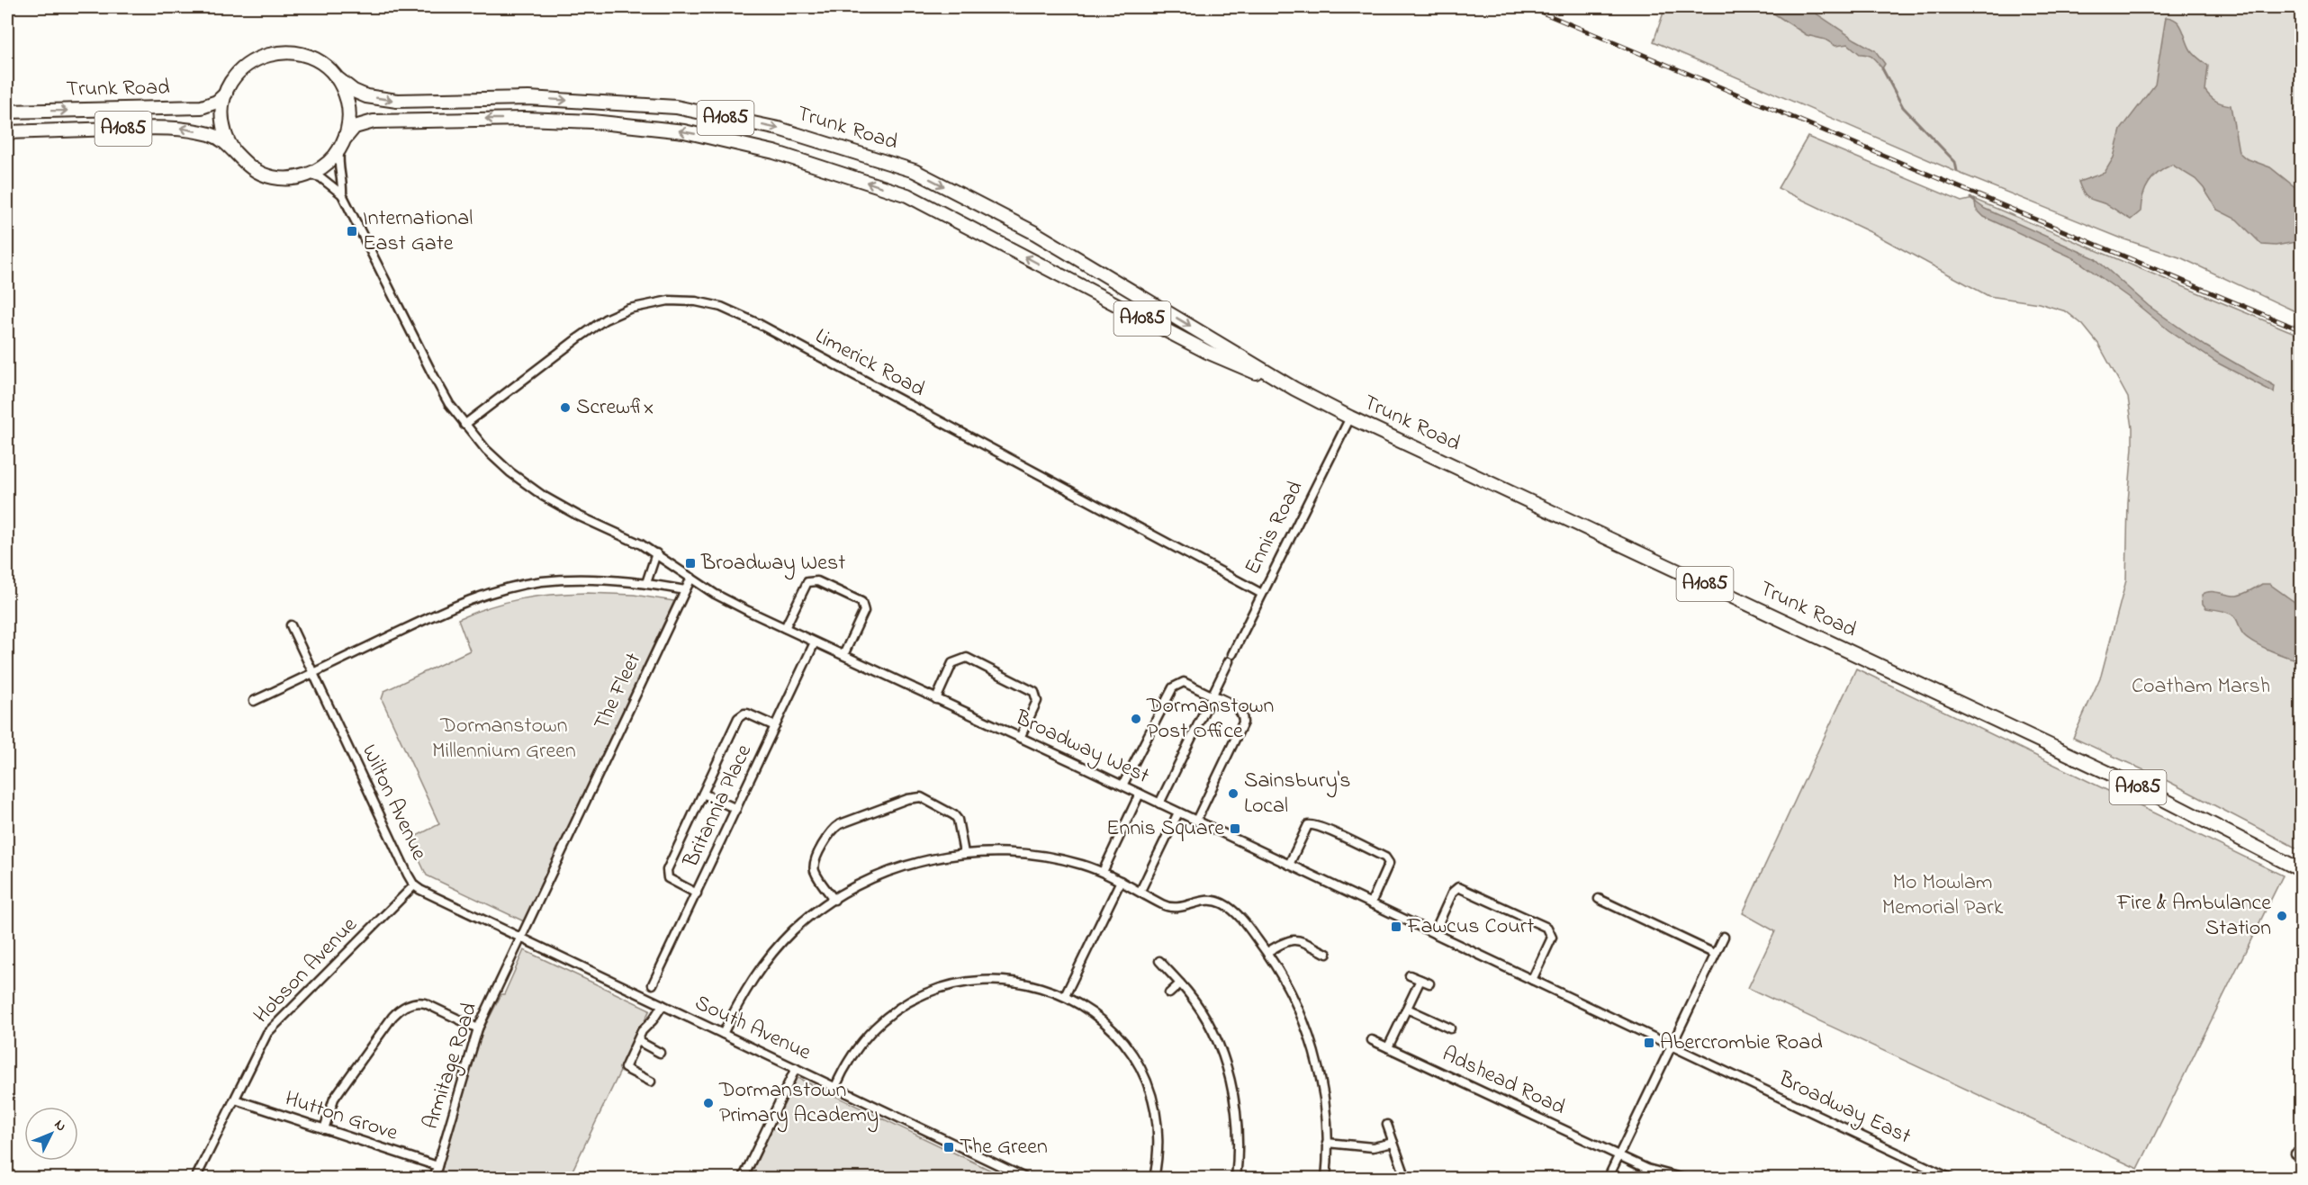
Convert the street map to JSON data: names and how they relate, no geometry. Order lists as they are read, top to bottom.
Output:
{
  "streets": {
    "main road": ["Trunk Road", "A1085"],
    "street": [
      "Limerick Road",
      "Ennis Road",
      "The Fleet",
      "Broadway West",
      "Wilton Avenue",
      "Britannia Place",
      "Hobson Avenue",
      "South Avenue",
      "Armitage Road",
      "Adshead Road",
      "Broadway East",
      "Hutton Grove"
    ]
  },
  "crossings": [
    ["Trunk Road", "A1085"],
    ["Trunk Road", "Ennis Road"],
    ["Limerick Road", "Ennis Road"],
    ["Limerick Road", "Broadway West"],
    ["Ennis Road", "Broadway West"],
    ["The Fleet", "Broadway West"],
    ["The Fleet", "Wilton Avenue"],
    ["The Fleet", "South Avenue"],
    ["The Fleet", "Armitage Road"],
    ["Broadway West", "Britannia Place"],
    ["Broadway West", "Broadway East"],
    ["Wilton Avenue", "Hobson Avenue"],
    ["Wilton Avenue", "South Avenue"],
    ["Wilton Avenue", "Armitage Road"],
    ["Hobson Avenue", "Hutton Grove"],
    ["South Avenue", "Armitage Road"],
    ["Armitage Road", "Hutton Grove"]
  ],
  "parks": ["Coatham Marsh", "Dormanstown Millennium Green", "Mo Mowlam Memorial Park"],
  "places": {
    "transit": [
      "International East Gate",
      "Broadway West",
      "Ennis Square",
      "Fawcus Court",
      "Abercrombie Road",
      "The Green"
    ],
    "other": [
      "Screwfix",
      "Dormanstown Post Office",
      "Sainsbury's Local",
      "Fire & Ambulance Station",
      "Dormanstown Primary Academy"
    ]
  },
  "north": "top right"
}
